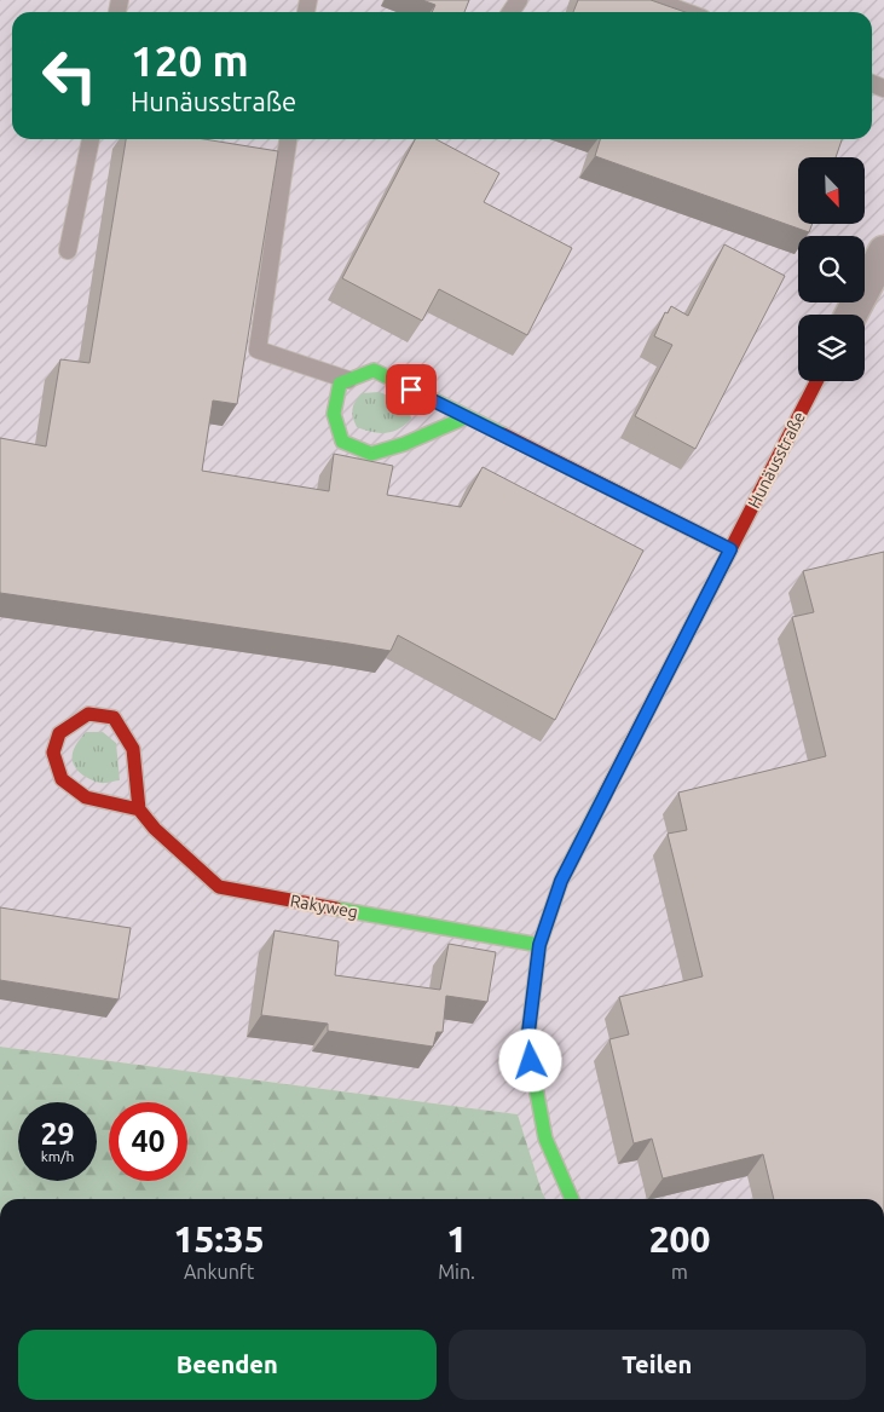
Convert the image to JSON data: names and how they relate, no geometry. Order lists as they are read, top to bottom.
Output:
{
  "streets": {
    "street": ["Hunäusstraße", "Rakyweg"]
  },
  "crossings": [
    ["Hunäusstraße", "Rakyweg"]
  ],
  "north": "bottom right",
  "page": {
    "turn": ["120 m", "Hunäusstraße"],
    "speed": "29 km/h",
    "limit": "40",
    "eta": [
      "15:35",
      "Ankunft",
      "1",
      "Min.",
      "200",
      "m"
    ],
    "buttons": ["Beenden", "Teilen"]
  }
}
